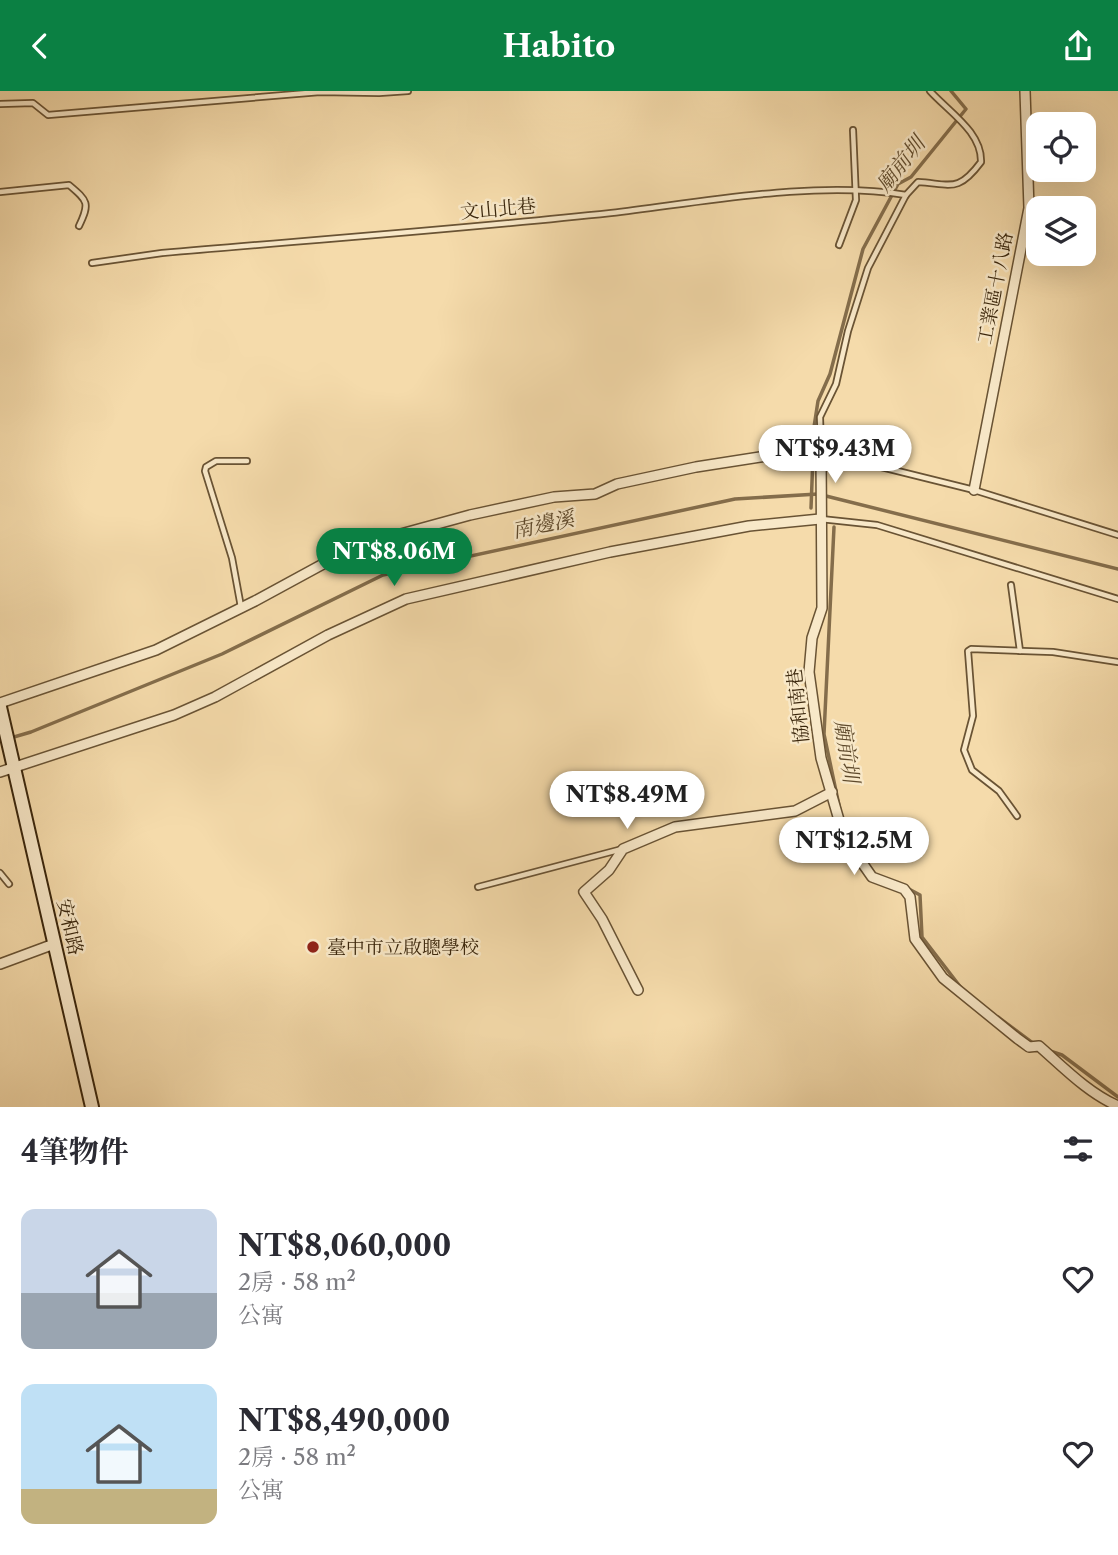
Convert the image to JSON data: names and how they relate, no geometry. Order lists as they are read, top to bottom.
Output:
{
  "streets": {
    "main road": ["安和路"],
    "street": ["工業區十八路", "協和南巷"],
    "lane": ["文山北巷"]
  },
  "water": ["廟前圳", "南邊溪"],
  "places": ["臺中市立啟聰學校"],
  "page": {
    "header": "Habito",
    "price": [
      "NT$9.43M",
      "NT$8.06M",
      "NT$8.49M",
      "NT$12.5M"
    ],
    "heading": "4筆物件",
    "list": [
      {
        "name": "NT$8,060,000",
        "note": "2房 · 58 m² · 公寓"
      },
      {
        "name": "NT$8,490,000",
        "note": "2房 · 58 m² · 公寓"
      }
    ]
  }
}
